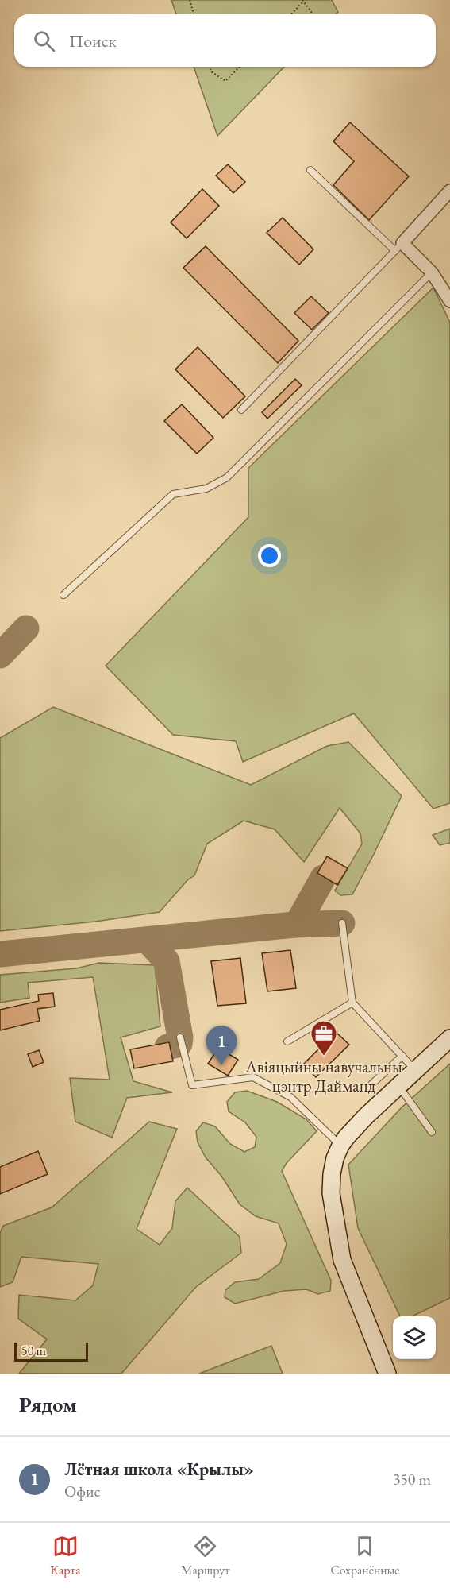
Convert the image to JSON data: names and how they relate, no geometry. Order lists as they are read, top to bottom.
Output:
{
  "places": {
    "office": ["Авіяцыйны навучальны цэнтр Дайманд"]
  },
  "scale_bar": "50 m",
  "page": {
    "search": "Поиск",
    "pins": "1",
    "scale": "50 m",
    "heading": "Рядом",
    "list": [
      {
        "mark": "1",
        "name": "Лётная школа «Крылы»",
        "note": "Офис",
        "value": "350 m"
      }
    ],
    "nav": ["Карта", "Маршрут", "Сохранённые"]
  }
}
